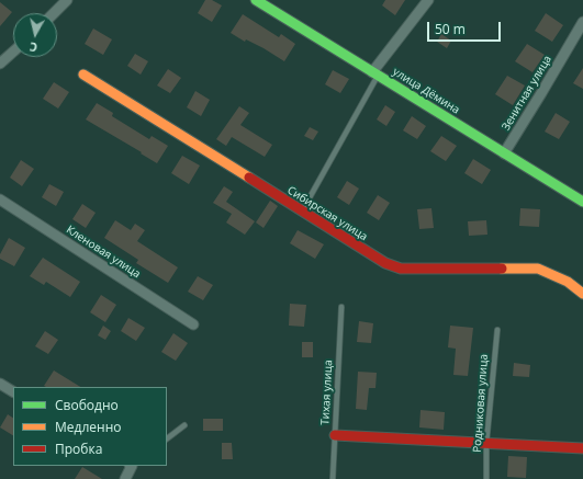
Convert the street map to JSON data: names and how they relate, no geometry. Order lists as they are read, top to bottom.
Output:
{
  "streets": {
    "street": [
      "улица Дёмина",
      "Зенитная улица",
      "Сибирская улица",
      "Кленовая улица"
    ],
    "lane": ["Тихая улица", "Родниковая улица"]
  },
  "crossings": [
    ["улица Дёмина", "Зенитная улица"]
  ],
  "legend": ["Свободно", "Медленно", "Пробка"],
  "scale_bar": "50 m",
  "north": "bottom"
}
